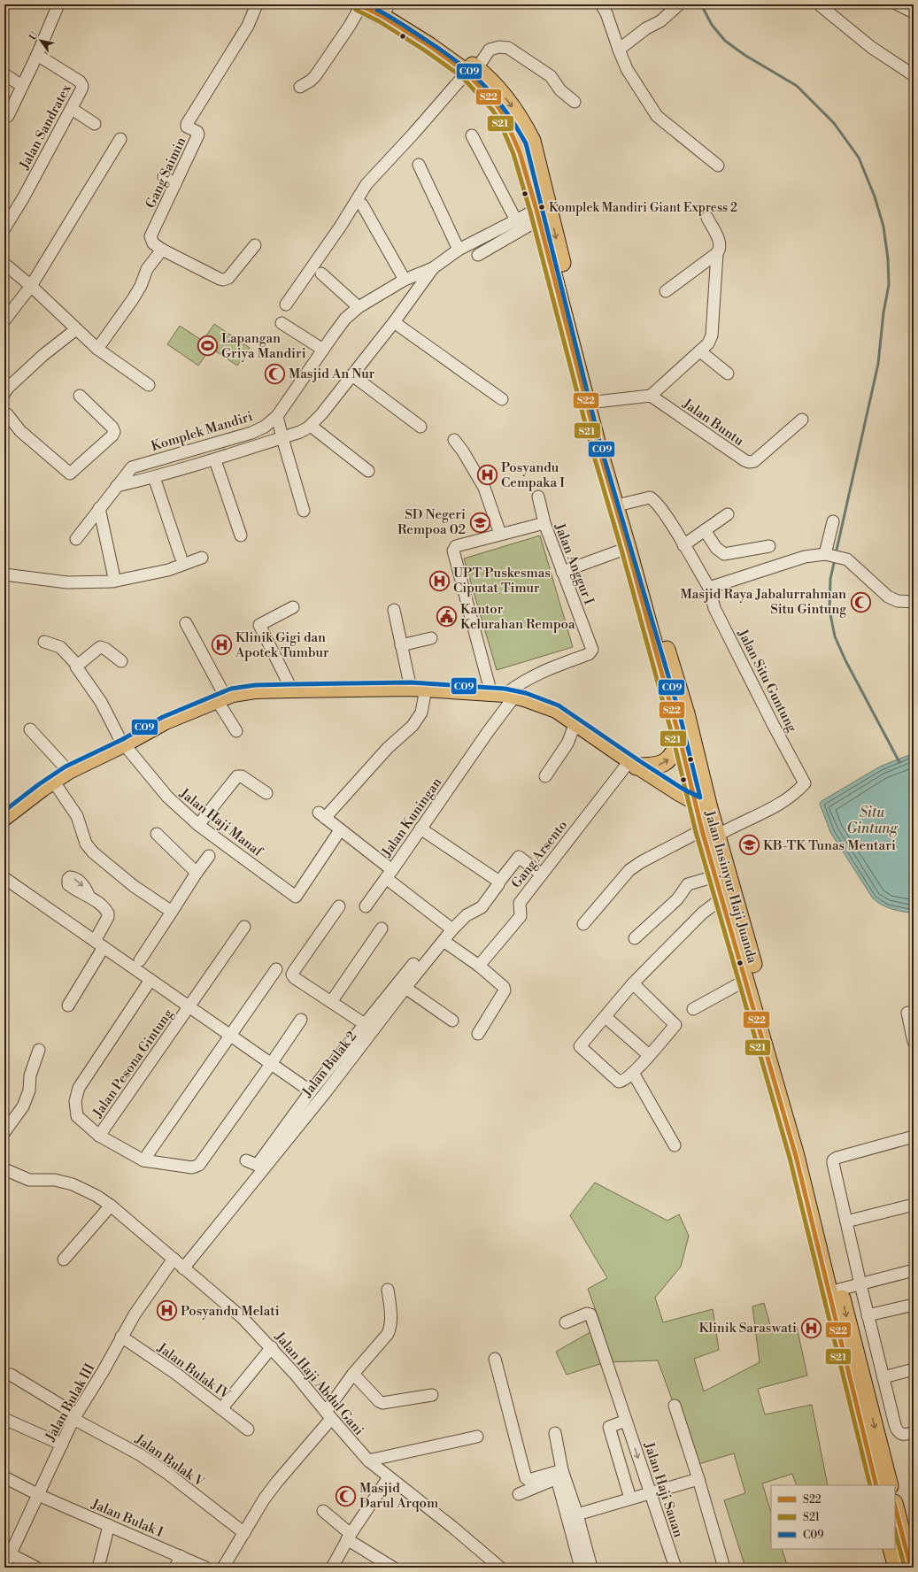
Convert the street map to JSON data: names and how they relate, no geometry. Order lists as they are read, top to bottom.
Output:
{
  "streets": {
    "highway": ["Jalan Insinyur Haji Juanda"],
    "street": [
      "Jalan Sandratex",
      "Gang Saimin",
      "Jalan Buntu",
      "Komplek Mandiri",
      "Jalan Anggur I",
      "Jalan Situ Guntung",
      "Jalan Kuningan",
      "Jalan Haji Manaf",
      "Gang Arsento",
      "Jalan Pesona Gintung",
      "Jalan Bulak 2",
      "Jalan Bulak IV",
      "Jalan Haji Abdul Gani",
      "Jalan Bulak III",
      "Jalan Bulak V",
      "Jalan Haji Sauan",
      "Jalan Bulak I"
    ]
  },
  "crossings": [
    ["Komplek Mandiri", "Jalan Insinyur Haji Juanda"],
    ["Jalan Anggur I", "Jalan Kuningan"],
    ["Jalan Situ Guntung", "Jalan Insinyur Haji Juanda"],
    ["Jalan Kuningan", "Jalan Haji Manaf"],
    ["Gang Arsento", "Jalan Bulak 2"],
    ["Jalan Bulak 2", "Jalan Haji Abdul Gani"],
    ["Jalan Bulak IV", "Jalan Bulak III"],
    ["Jalan Haji Abdul Gani", "Jalan Bulak III"],
    ["Jalan Bulak III", "Jalan Bulak V"],
    ["Jalan Bulak III", "Jalan Bulak I"]
  ],
  "water": ["Situ Gintung"],
  "places": {
    "other": ["Komplek Mandiri Giant Express 2"],
    "sports": ["Lapangan Griya Mandiri"],
    "mosque": ["Masjid An Nur", "Masjid Raya Jabalurrahman Situ Gintung", "Masjid Darul Arqom"],
    "hospital": [
      "Posyandu Cempaka I",
      "UPT Puskesmas Ciputat Timur",
      "Klinik Gigi dan Apotek Tumbur",
      "Posyandu Melati",
      "Klinik Saraswati"
    ],
    "school or university": ["SD Negeri Rempoa 02", "KB-TK Tunas Mentari"],
    "public building": ["Kantor Kelurahan Rempoa"]
  },
  "lines": ["transit line S22", "transit line S21", "transit line C09"],
  "legend": ["S22", "S21", "C09"],
  "north": "top left"
}
